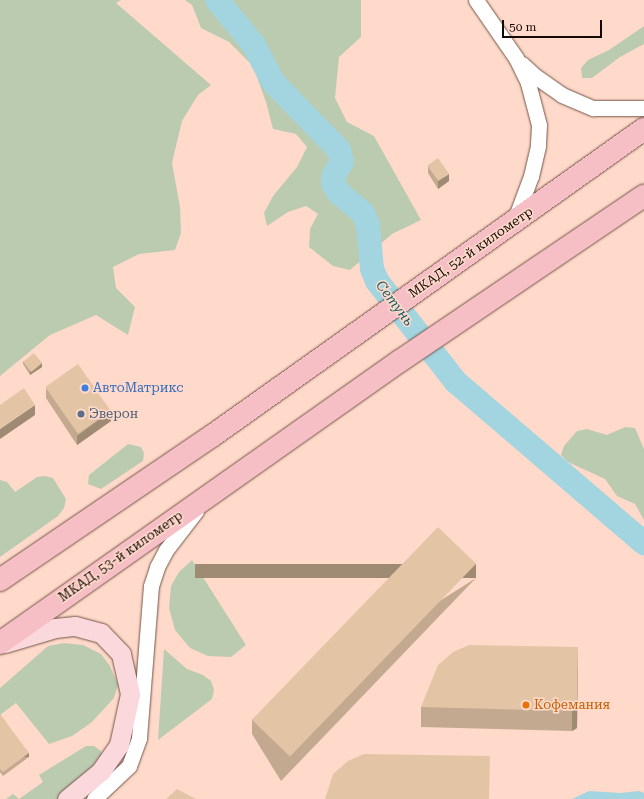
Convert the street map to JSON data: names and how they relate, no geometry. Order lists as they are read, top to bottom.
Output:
{
  "streets": {
    "highway": ["МКАД, 52-й километр", "МКАД, 53-й километр"]
  },
  "water": ["Сетунь"],
  "places": ["АвтоМатрикс", "Эверон", "Кофемания"],
  "scale_bar": "50 m"
}
